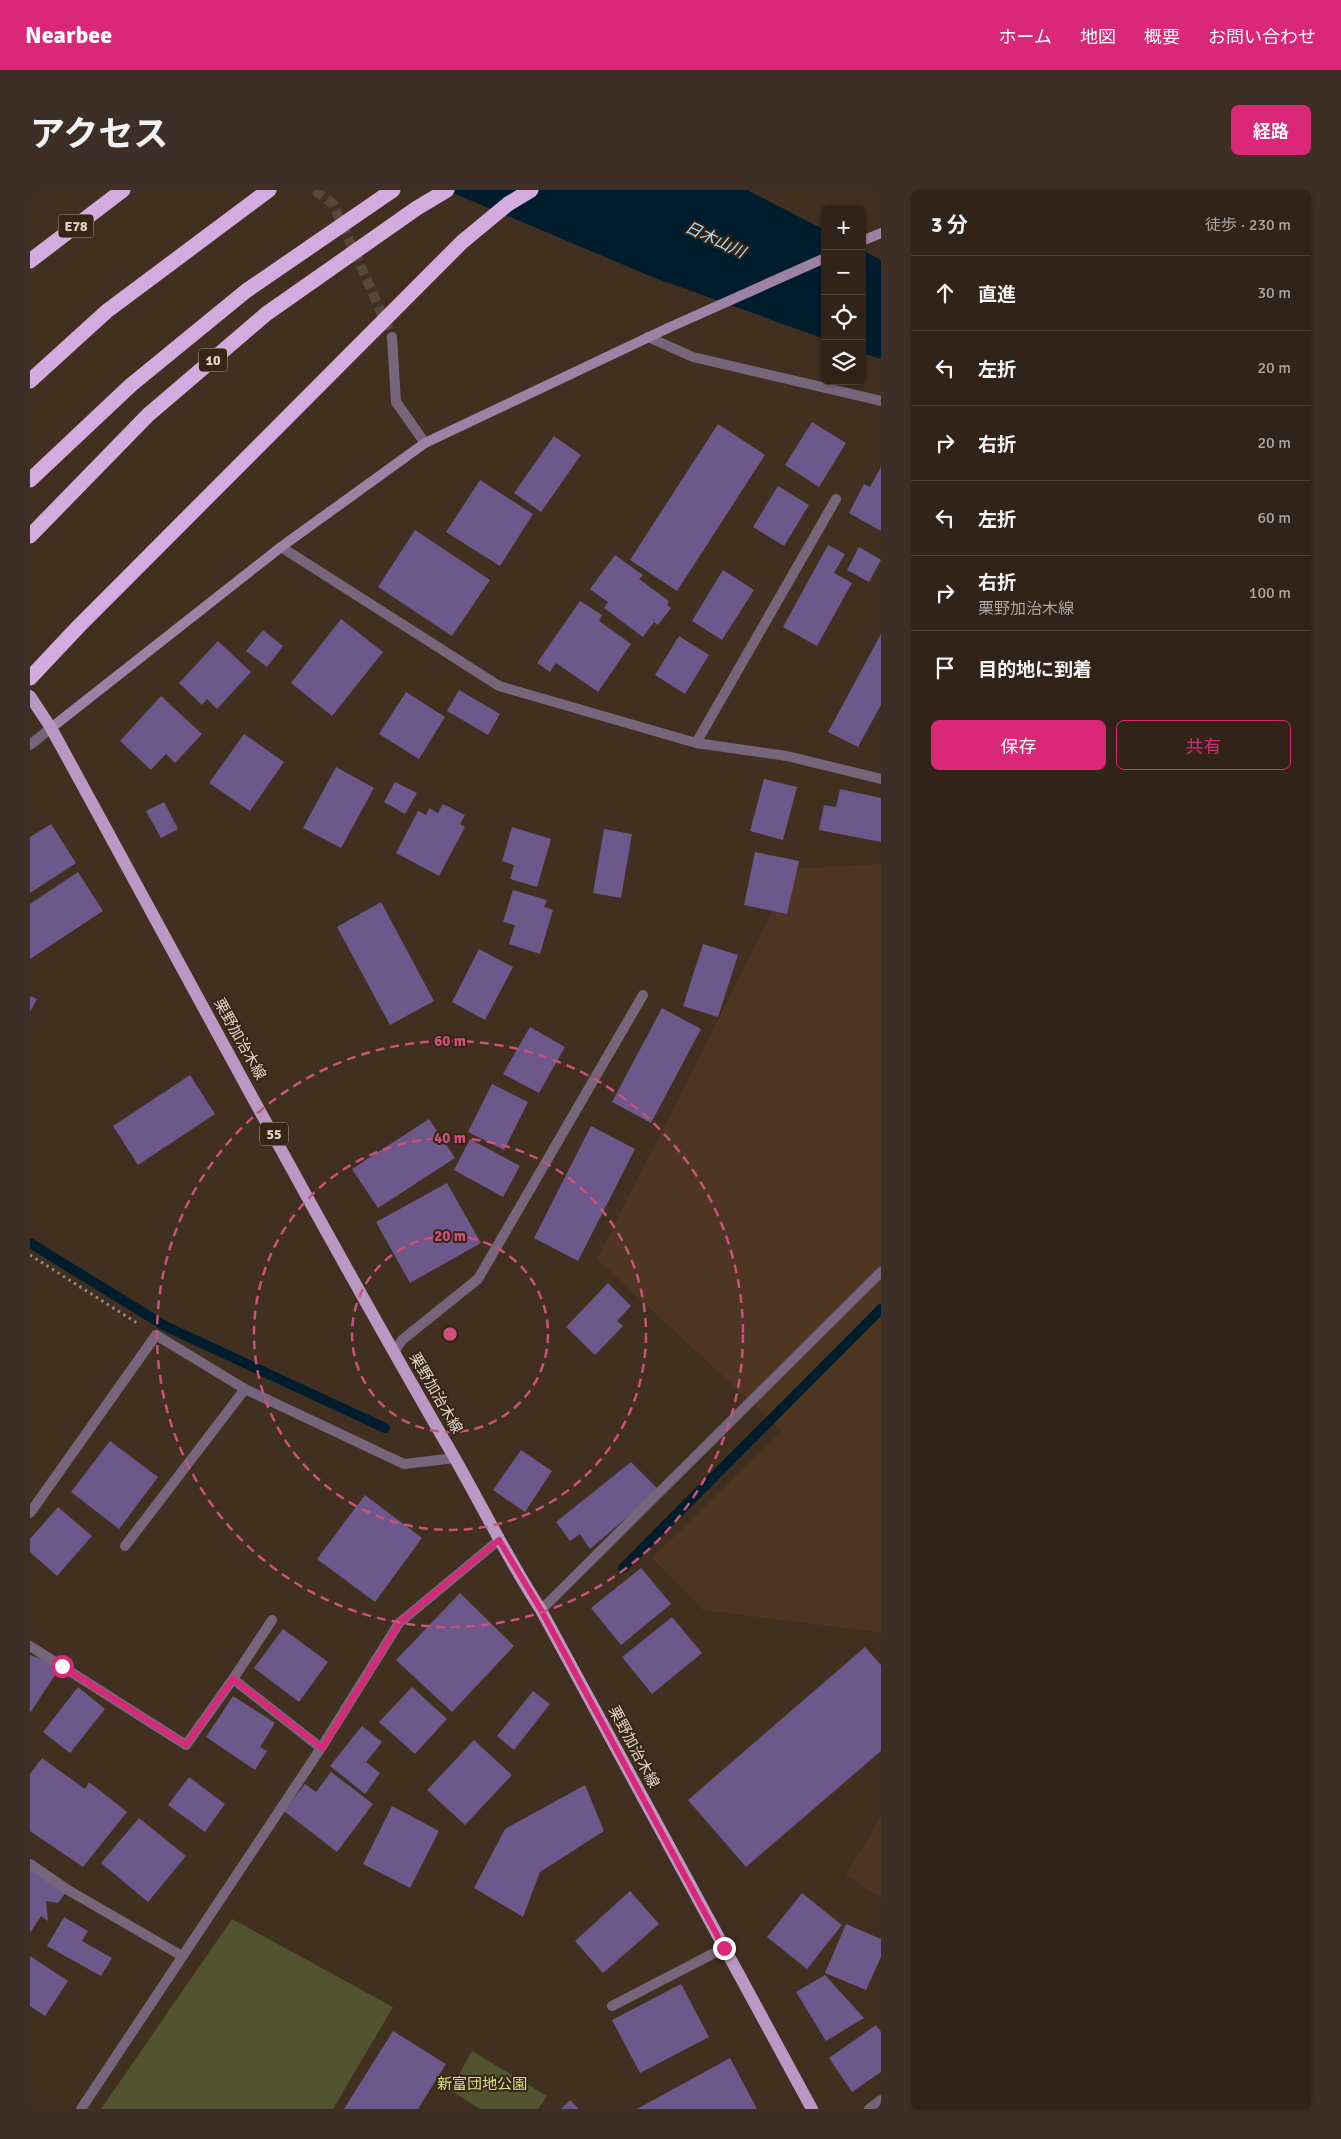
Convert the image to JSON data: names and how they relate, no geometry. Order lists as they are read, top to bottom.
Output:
{
  "streets": {
    "highway": ["E78", "10"],
    "main road": ["栗野加治木線", "55"]
  },
  "water": ["日木山川"],
  "parks": ["新富団地公園"],
  "page": {
    "header": "Nearbee",
    "nav": [
      "ホーム",
      "地図",
      "概要",
      "お問い合わせ"
    ],
    "title": "アクセス",
    "buttons": [
      "経路",
      ["保存", "共有"]
    ],
    "heading": ["3 分", "徒歩 · 230 m"],
    "map_buttons": ["+", "−"],
    "list": [
      ["直進", "30 m"],
      ["左折", "20 m"],
      ["右折", "20 m"],
      ["左折", "60 m"],
      ["右折", "栗野加治木線", "100 m"],
      "目的地に到着"
    ]
  },
  "rings": ["60 m", "40 m", "20 m"]
}
